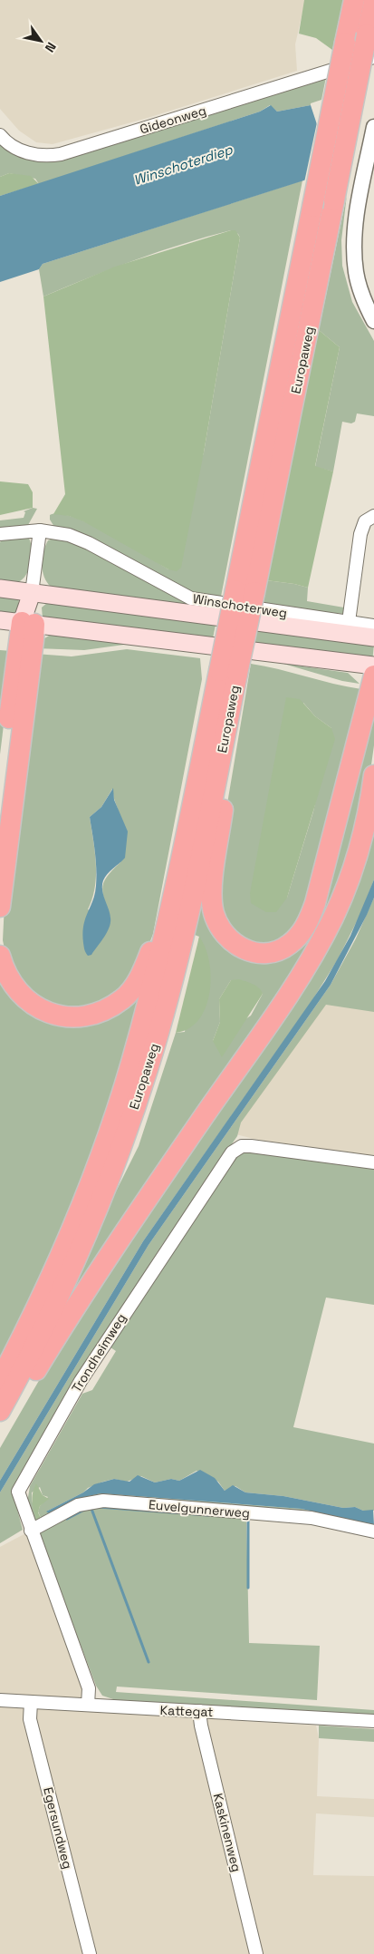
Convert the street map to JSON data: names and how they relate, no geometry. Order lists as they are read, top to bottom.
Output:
{
  "streets": {
    "highway": ["Europaweg"],
    "main road": ["Winschoterweg"],
    "street": [
      "Gideonweg",
      "Trondheimweg",
      "Euvelgunnerweg",
      "Kattegat",
      "Egersundweg",
      "Kaskinenweg"
    ]
  },
  "crossings": [
    ["Trondheimweg", "Euvelgunnerweg"],
    ["Trondheimweg", "Kattegat"],
    ["Kattegat", "Egersundweg"],
    ["Kattegat", "Kaskinenweg"]
  ],
  "water": ["Winschoterdiep"],
  "north": "bottom right"
}
